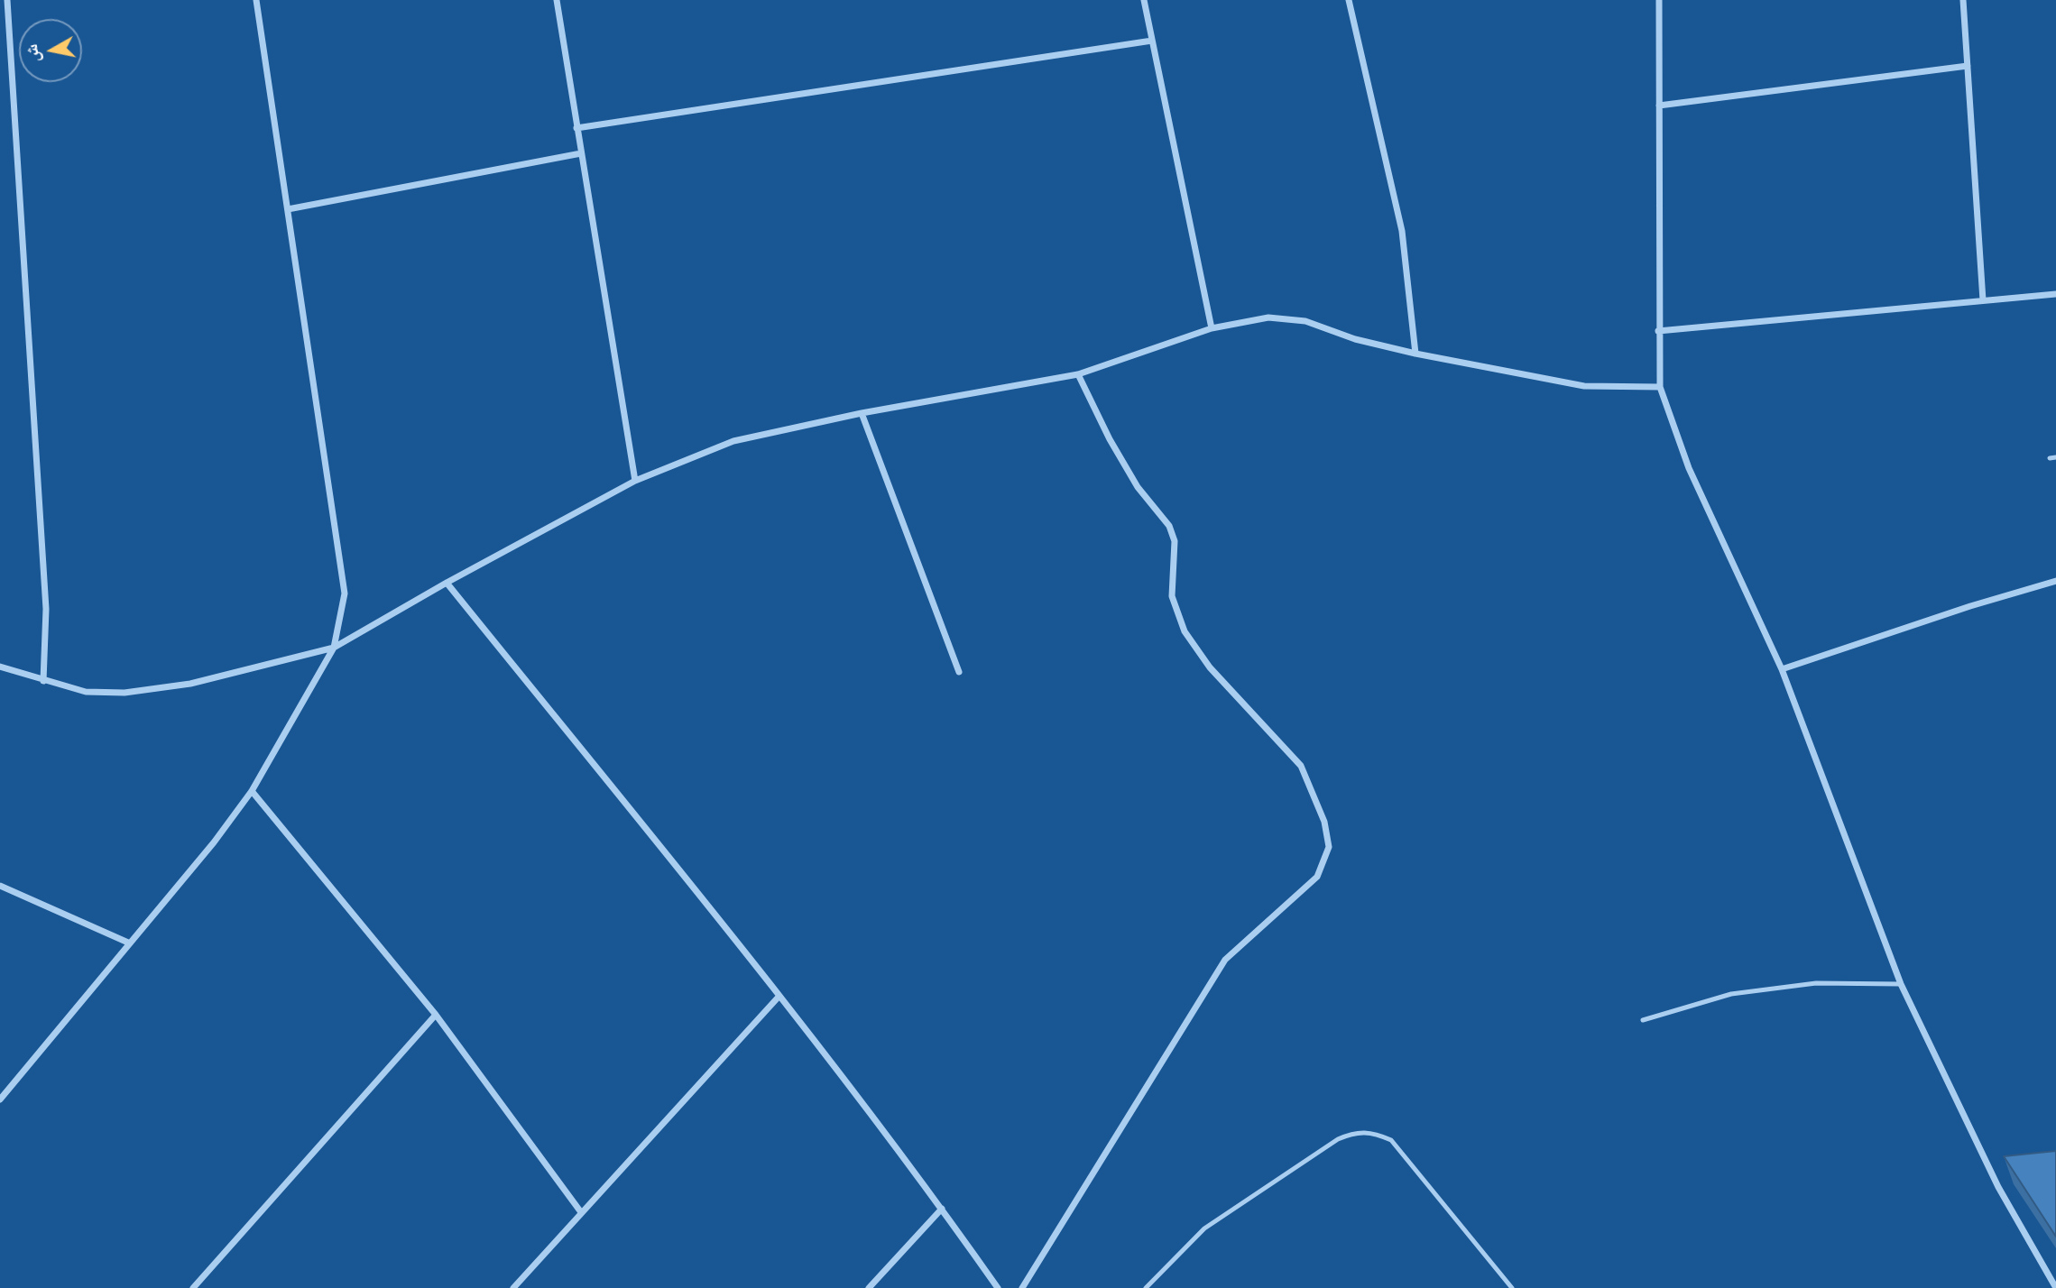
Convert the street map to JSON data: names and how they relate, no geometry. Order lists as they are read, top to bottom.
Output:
{
  "north": "left"
}
